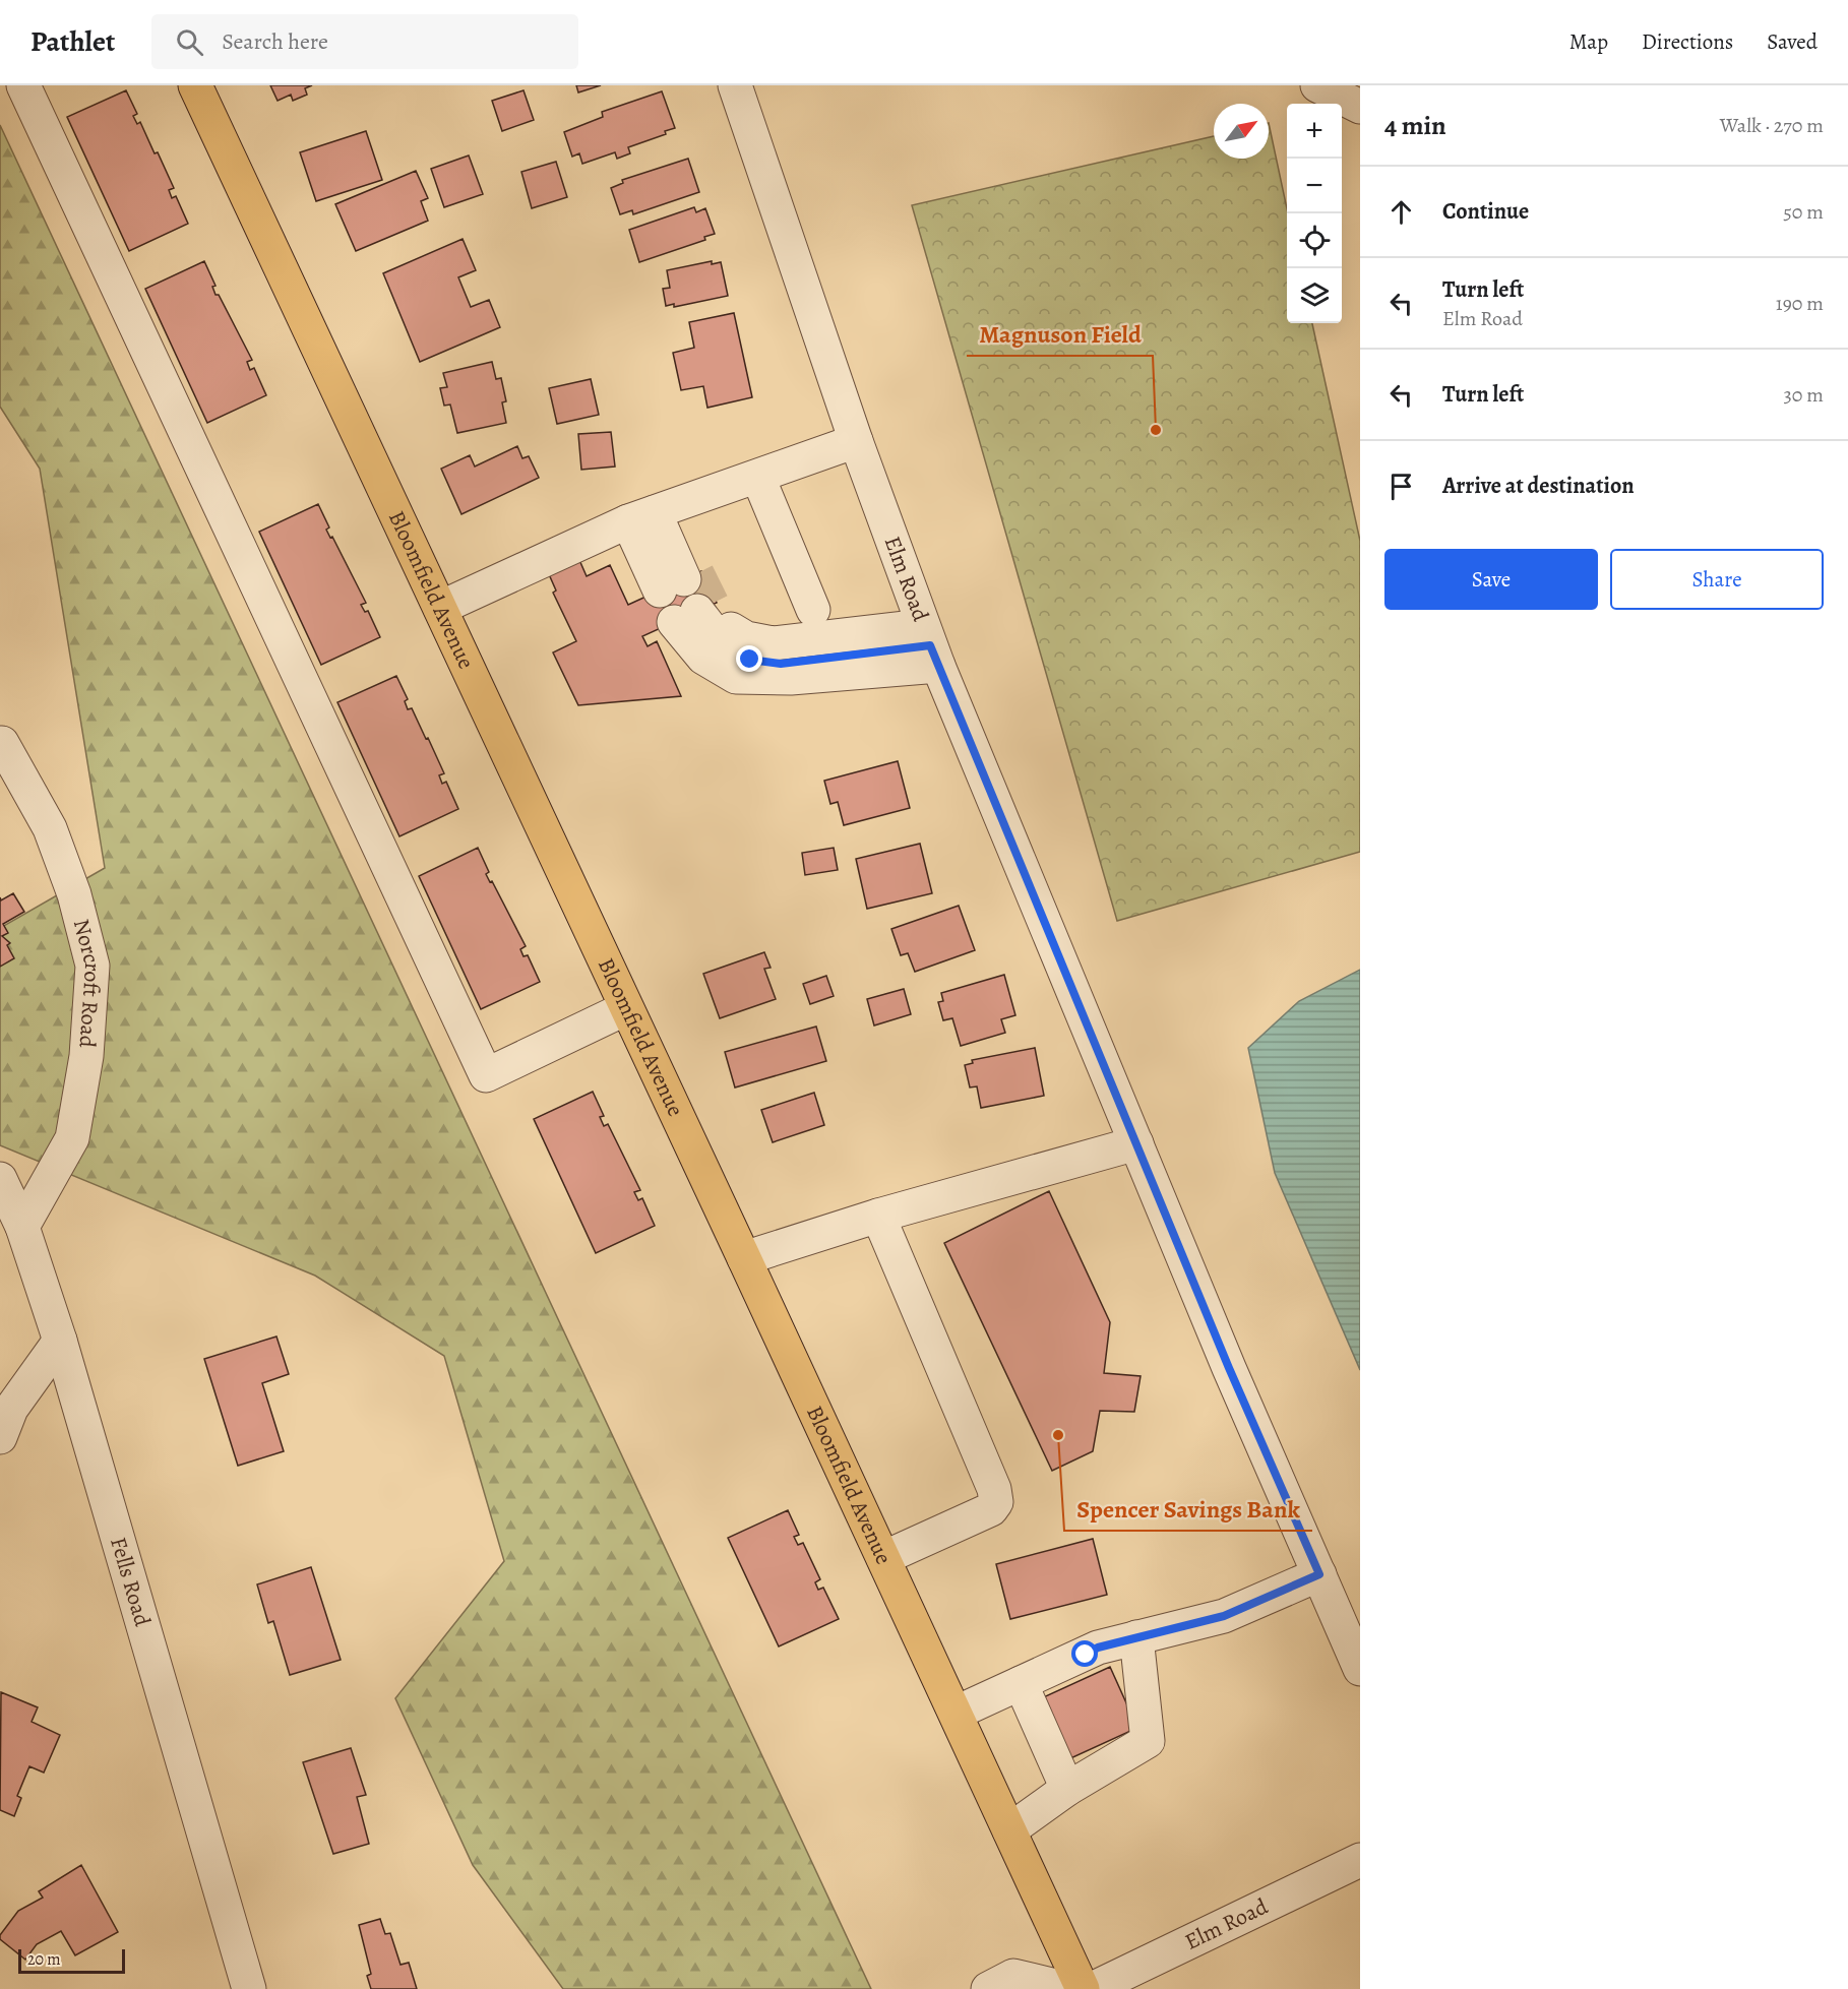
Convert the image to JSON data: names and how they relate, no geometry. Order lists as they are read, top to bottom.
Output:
{
  "streets": {
    "main road": ["Bloomfield Avenue"],
    "street": ["Elm Road", "Norcroft Road", "Fells Road"]
  },
  "crossings": [
    ["Norcroft Road", "Fells Road"]
  ],
  "places": ["Magnuson Field", "Spencer Savings Bank"],
  "scale_bar": "20 m",
  "north": "top right",
  "page": {
    "header": "Pathlet",
    "search": "Search here",
    "nav": ["Map", "Directions", "Saved"],
    "heading": ["4 min", "Walk · 270 m"],
    "map_buttons": ["+", "−"],
    "list": [
      ["Continue", "50 m"],
      ["Turn left", "Elm Road", "190 m"],
      ["Turn left", "30 m"],
      "Arrive at destination"
    ],
    "buttons": ["Save", "Share"],
    "scale": "20 m"
  }
}
